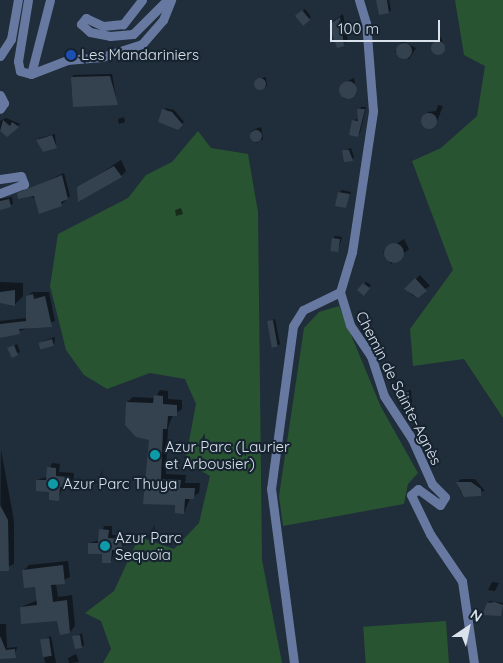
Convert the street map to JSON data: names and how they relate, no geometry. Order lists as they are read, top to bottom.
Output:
{
  "streets": {
    "street": ["Chemin de Sainte-Agnès"]
  },
  "places": [
    "Les Mandariniers",
    "Azur Parc (Laurier et Arbousier)",
    "Azur Parc Thuya",
    "Azur Parc Sequoïa"
  ],
  "scale_bar": "100 m",
  "north": "top right"
}
